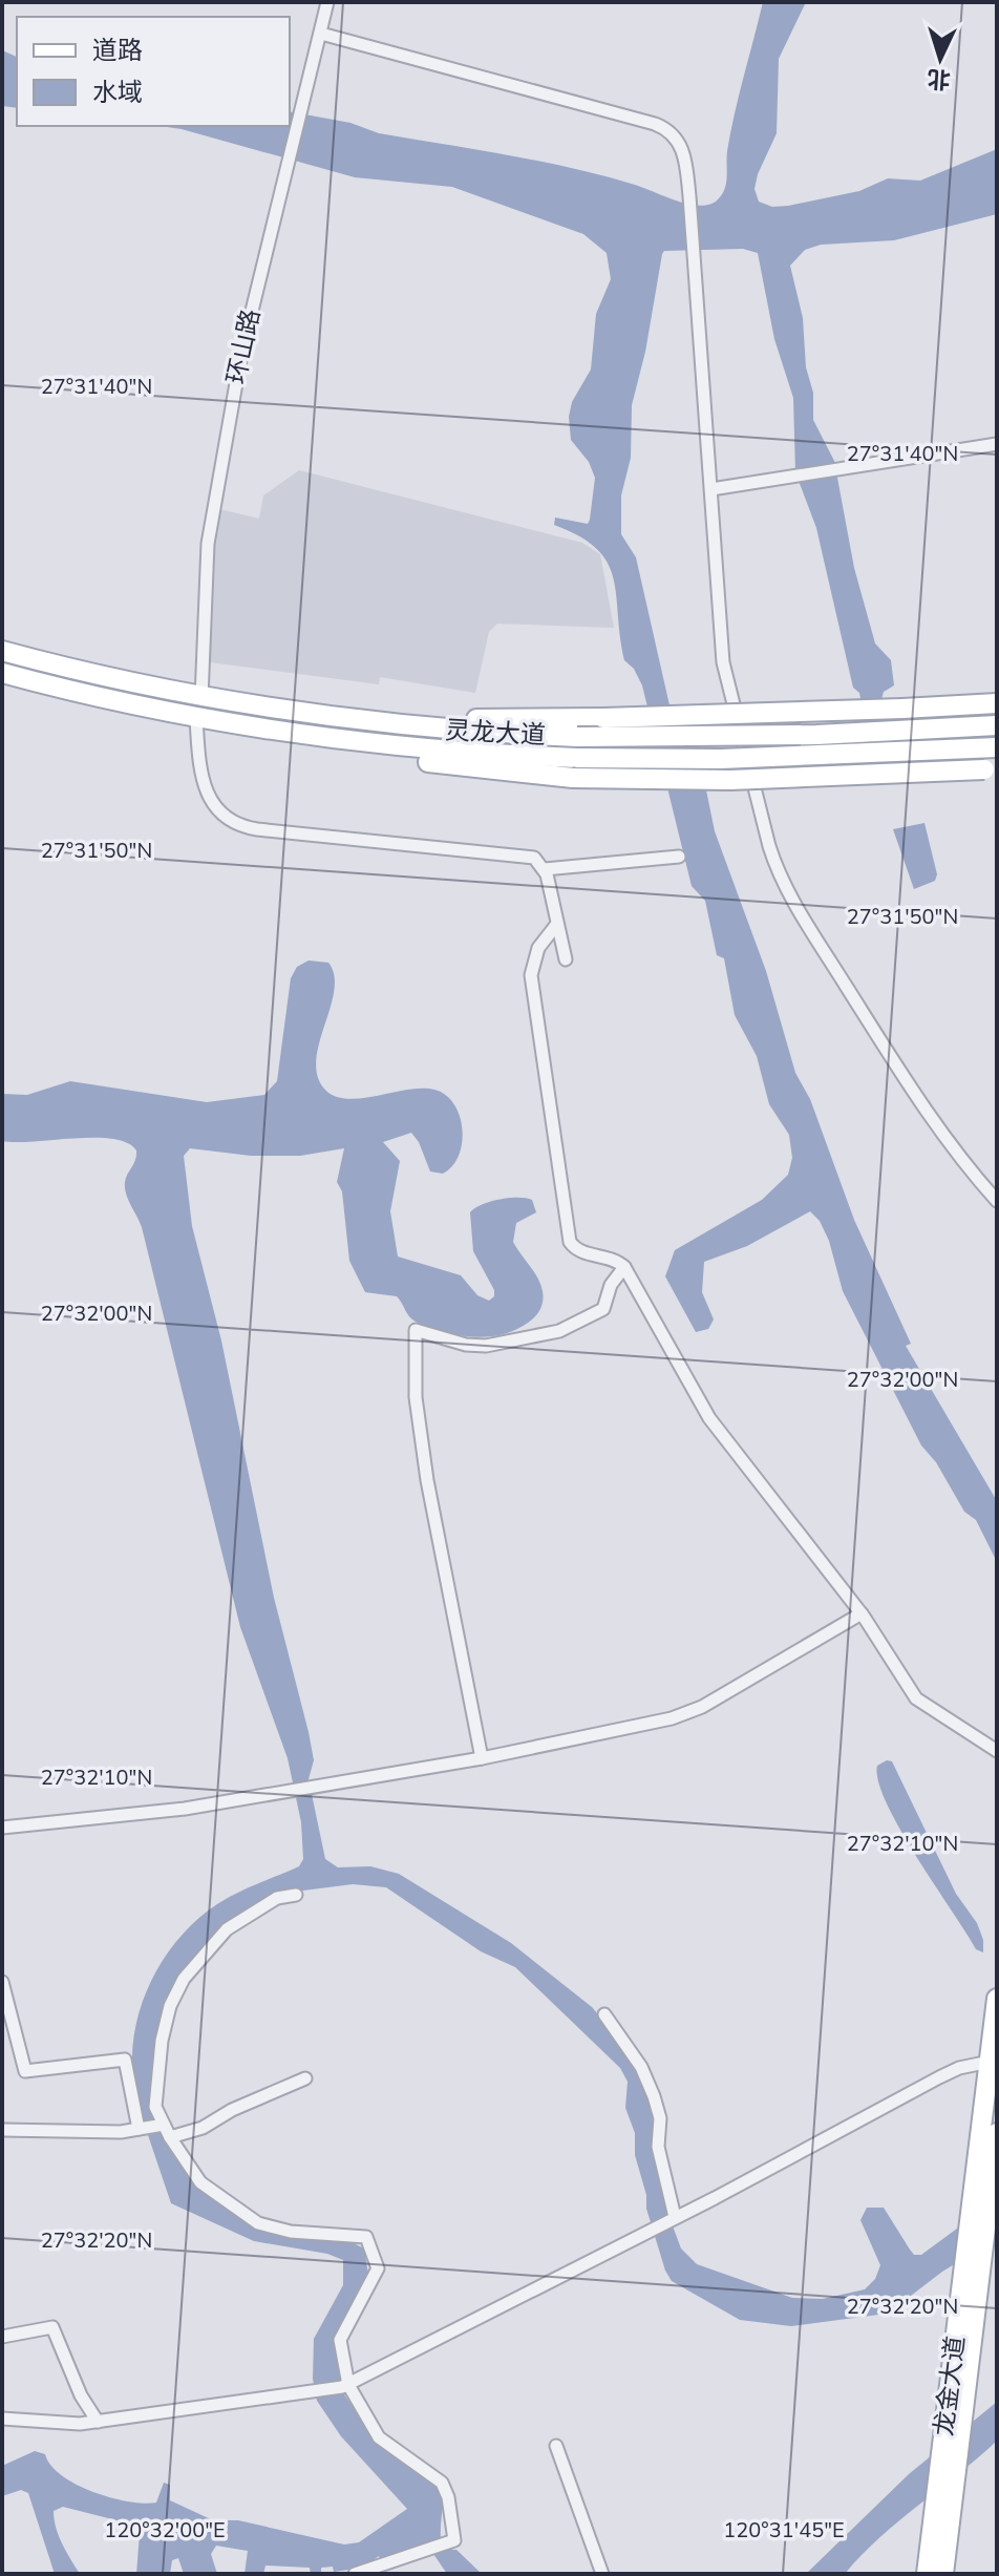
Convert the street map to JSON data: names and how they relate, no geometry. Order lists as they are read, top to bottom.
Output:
{
  "streets": {
    "main road": ["灵龙大道", "龙金大道"],
    "street": ["环山路"]
  },
  "crossings": [
    ["环山路", "灵龙大道"]
  ],
  "legend": ["道路", "水域"],
  "north": "bottom",
  "coordinates": [
    "27°31'40\"N",
    "27°31'50\"N",
    "27°32'00\"N",
    "27°32'10\"N",
    "27°32'20\"N",
    "120°32'00\"E",
    "120°31'45\"E"
  ]
}
